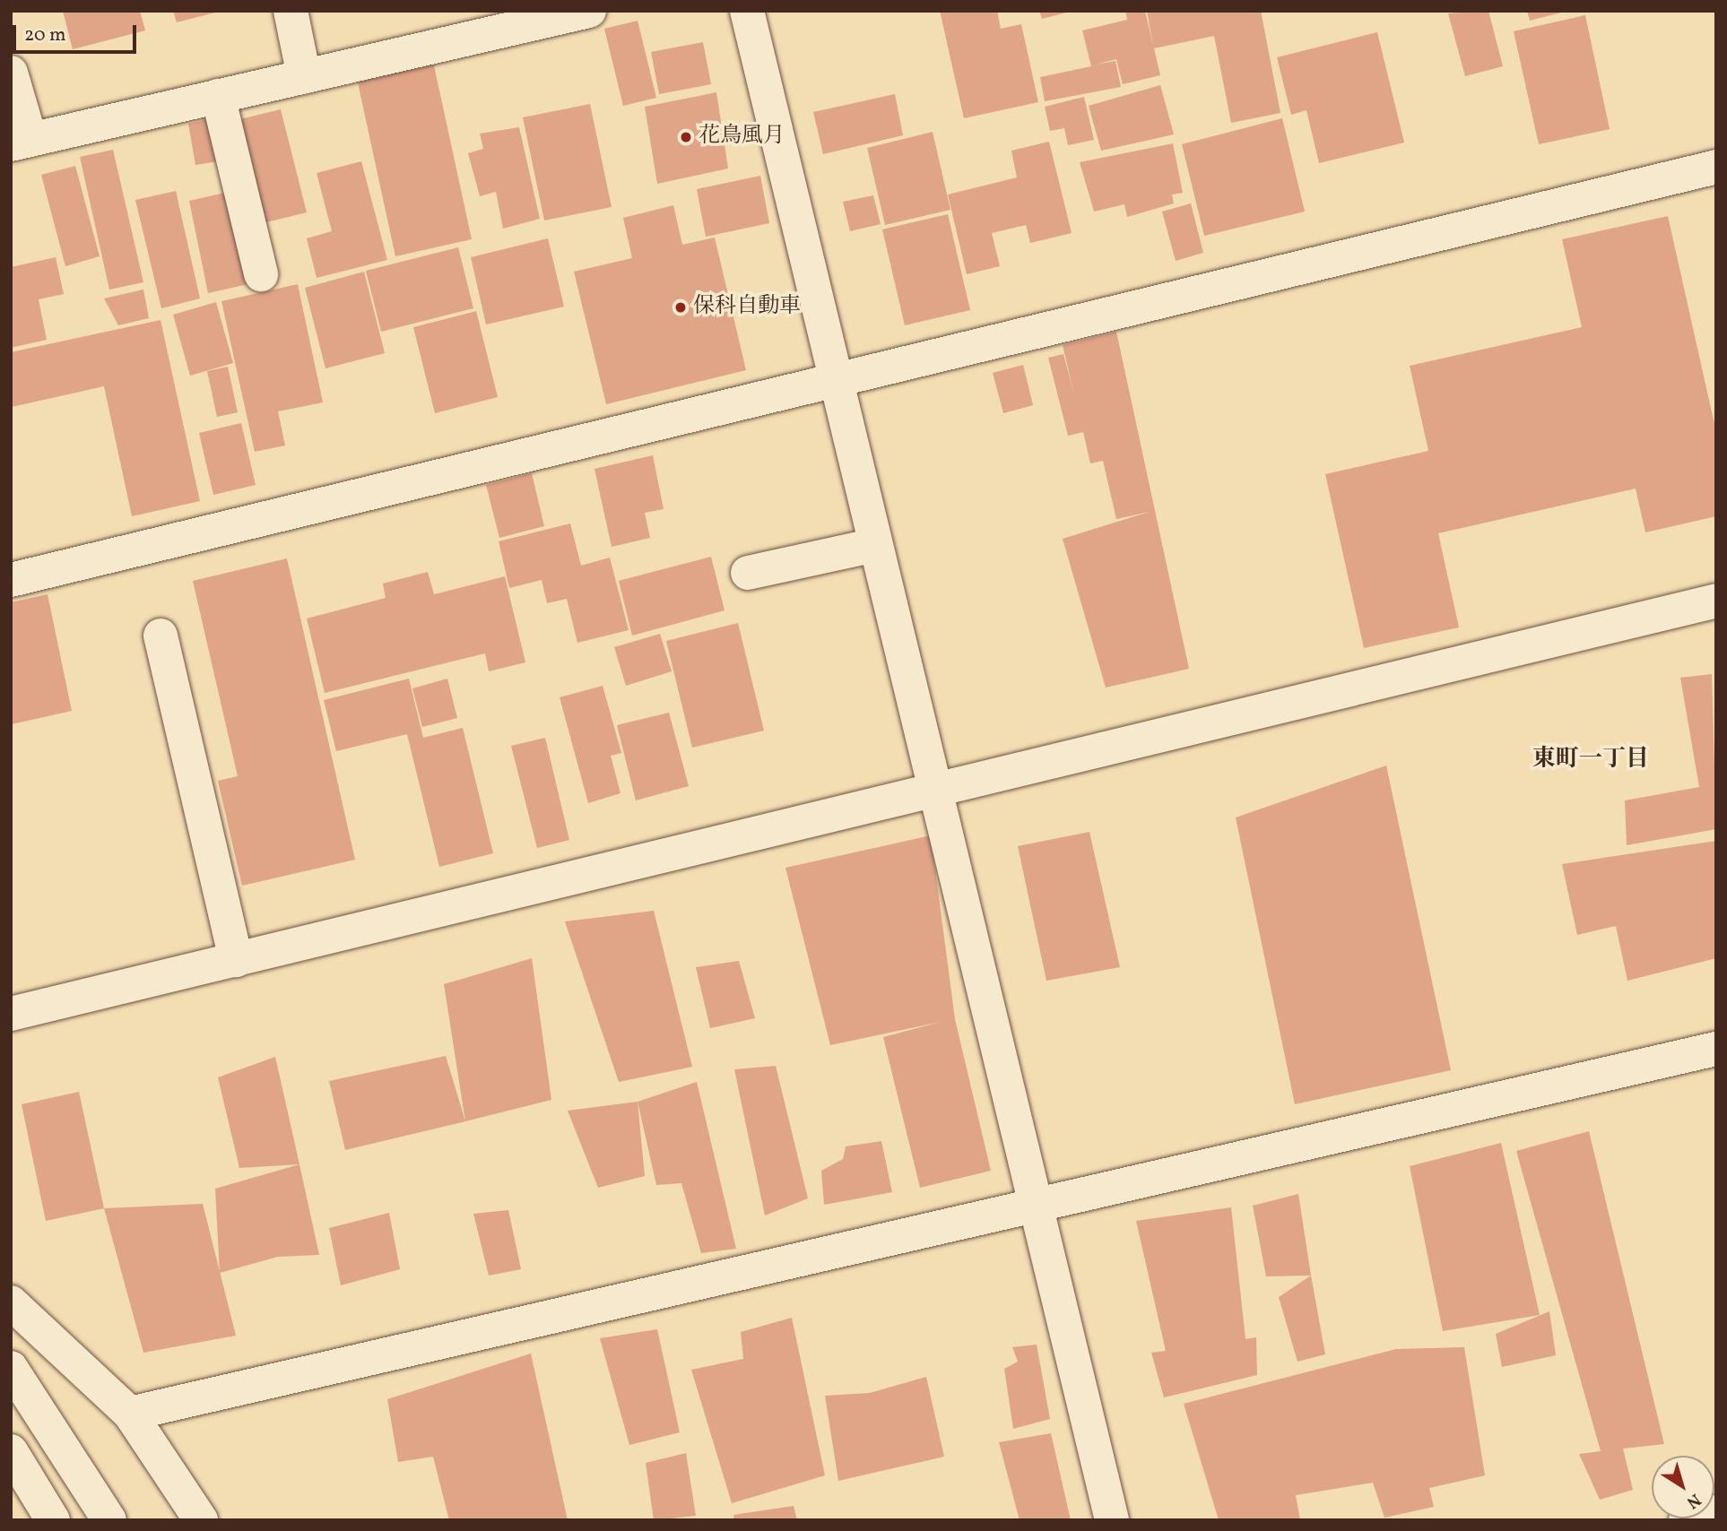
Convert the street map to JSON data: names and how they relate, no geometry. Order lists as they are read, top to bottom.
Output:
{
  "districts": ["東町一丁目"],
  "places": ["花鳥風月", "保科自動車"],
  "scale_bar": "20 m",
  "north": "bottom right"
}
